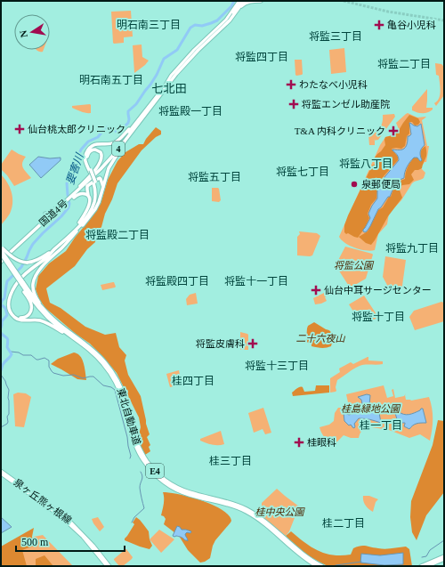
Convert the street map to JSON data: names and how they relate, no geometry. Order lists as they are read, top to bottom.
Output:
{
  "streets": {
    "highway": [
      "4",
      "国道4号",
      "東北自動車道",
      "E4"
    ],
    "main road": ["泉ヶ丘熊ヶ根線"]
  },
  "districts": [
    "明石南三丁目",
    "将監三丁目",
    "将監四丁目",
    "将監二丁目",
    "明石南五丁目",
    "七北田",
    "将監殿一丁目",
    "将監八丁目",
    "将監七丁目",
    "将監五丁目",
    "将監殿二丁目",
    "将監九丁目",
    "将監殿四丁目",
    "将監十一丁目",
    "将監十丁目",
    "将監十三丁目",
    "桂四丁目",
    "桂一丁目",
    "桂三丁目",
    "桂二丁目"
  ],
  "water": ["要害川"],
  "parks": [
    "将監公園",
    "二十六夜山",
    "桂島緑地公園",
    "桂中央公園"
  ],
  "places": {
    "health": [
      "亀谷小児科",
      "わたなべ小児科",
      "将監エンゼル助産院",
      "仙台桃太郎クリニック",
      "T&A 内科クリニック",
      "仙台中耳サージセンター",
      "将監皮膚科",
      "桂眼科"
    ],
    "other": ["泉郵便局"]
  },
  "scale_bar": "500 m",
  "north": "left"
}
